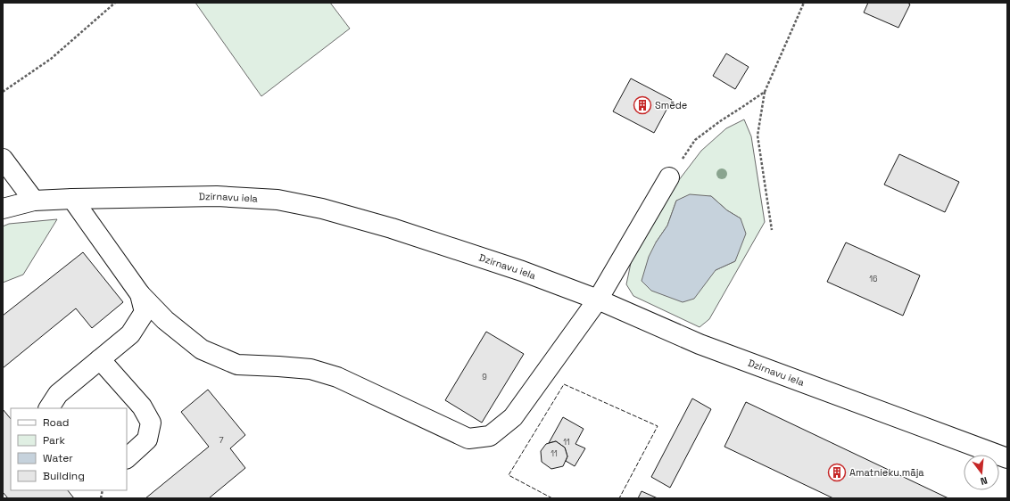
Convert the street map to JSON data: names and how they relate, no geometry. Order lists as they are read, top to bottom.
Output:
{
  "streets": {
    "street": ["Dzirnavu iela"]
  },
  "places": {
    "building": ["Smēde", "Amatnieku māja"]
  },
  "house_numbers": [
    "16",
    "9",
    "7",
    "11",
    "11"
  ],
  "legend": [
    "Road",
    "Park",
    "Water",
    "Building"
  ],
  "north": "bottom"
}
